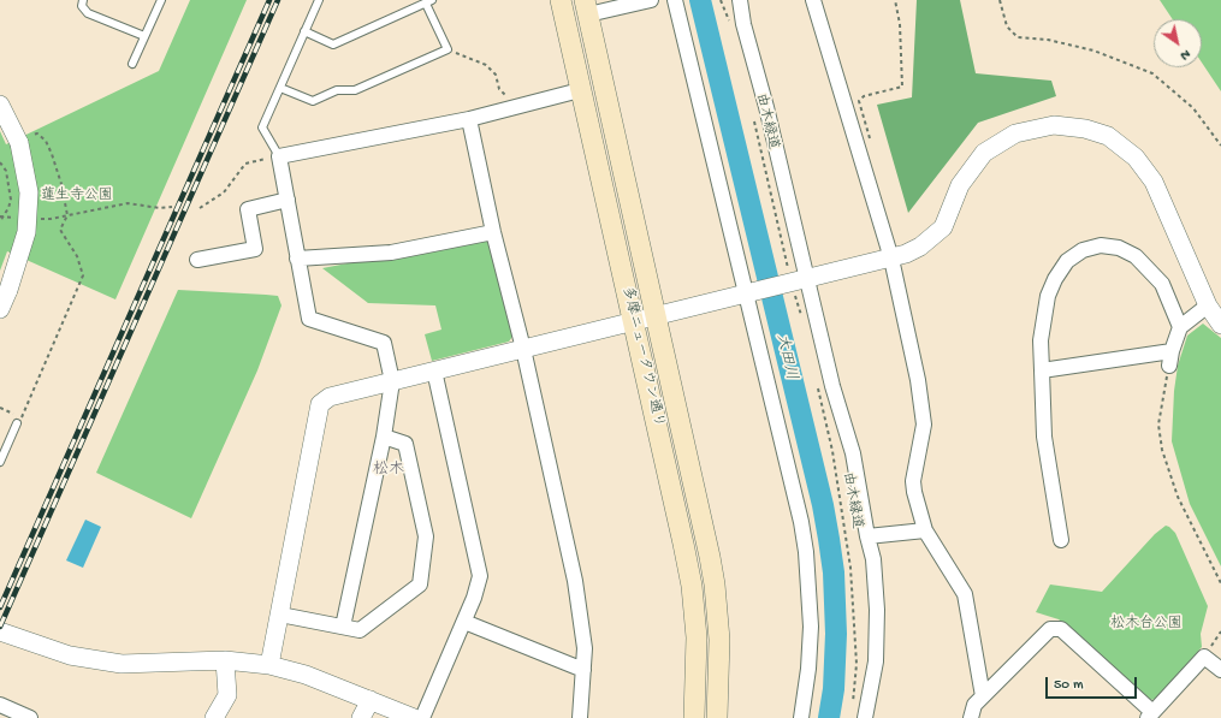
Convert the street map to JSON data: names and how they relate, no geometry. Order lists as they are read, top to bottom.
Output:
{
  "streets": {
    "main road": ["多摩ニュータウン通り"],
    "path": ["由木緑道"]
  },
  "districts": ["松木"],
  "water": ["大田川"],
  "parks": ["蓮生寺公園", "松木台公園"],
  "scale_bar": "50 m",
  "north": "bottom right"
}
